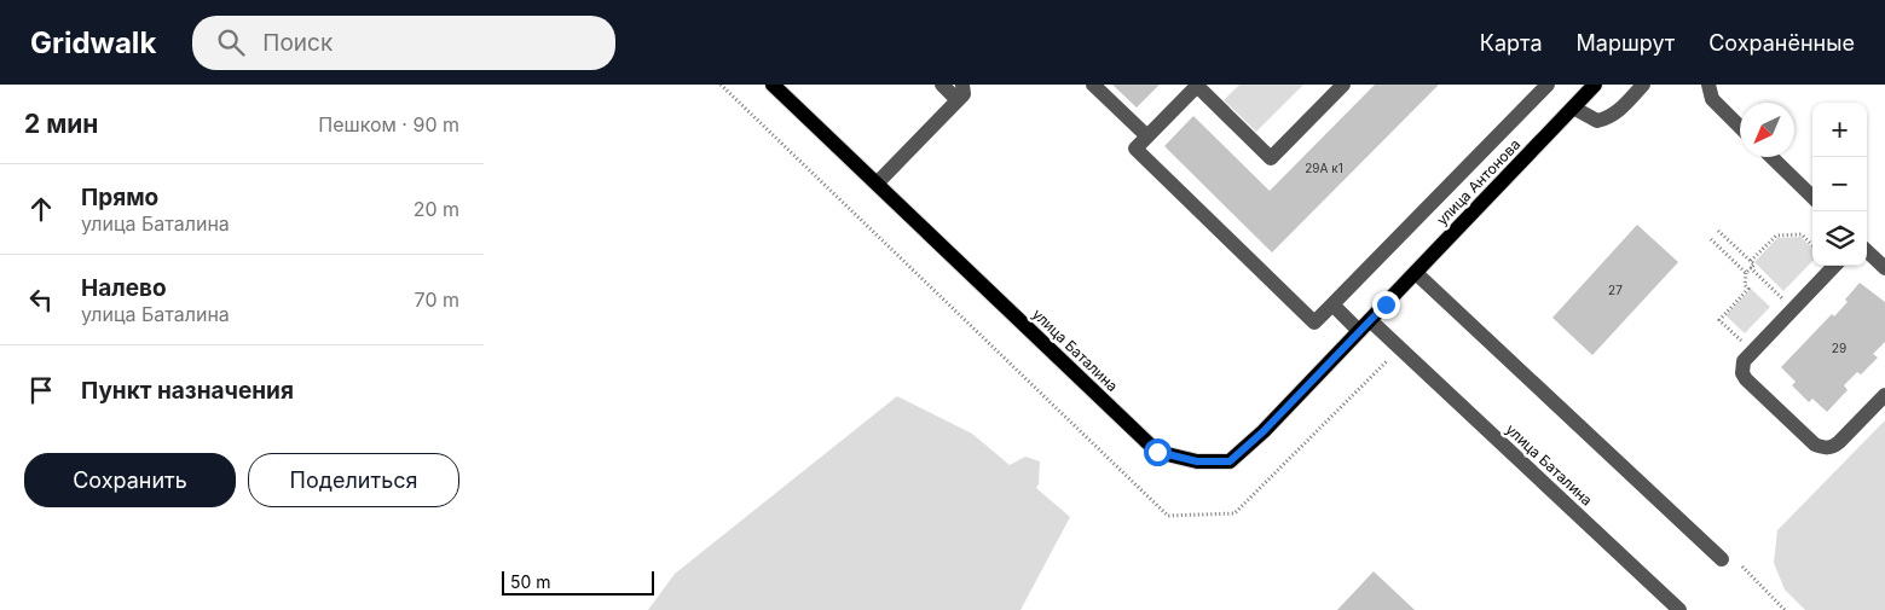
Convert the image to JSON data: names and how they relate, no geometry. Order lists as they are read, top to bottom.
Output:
{
  "streets": {
    "main road": ["улица Антонова", "улица Баталина"]
  },
  "crossings": [
    ["улица Антонова", "улица Баталина"]
  ],
  "house_numbers": ["29А к1", "27", "29"],
  "scale_bar": "50 m",
  "north": "bottom left",
  "page": {
    "header": "Gridwalk",
    "search": "Поиск",
    "nav": ["Карта", "Маршрут", "Сохранённые"],
    "heading": ["2 мин", "Пешком · 90 m"],
    "map_buttons": ["+", "−"],
    "list": [
      ["Прямо", "улица Баталина", "20 m"],
      ["Налево", "улица Баталина", "70 m"],
      "Пункт назначения"
    ],
    "buttons": ["Сохранить", "Поделиться"],
    "scale": "50 m"
  }
}
